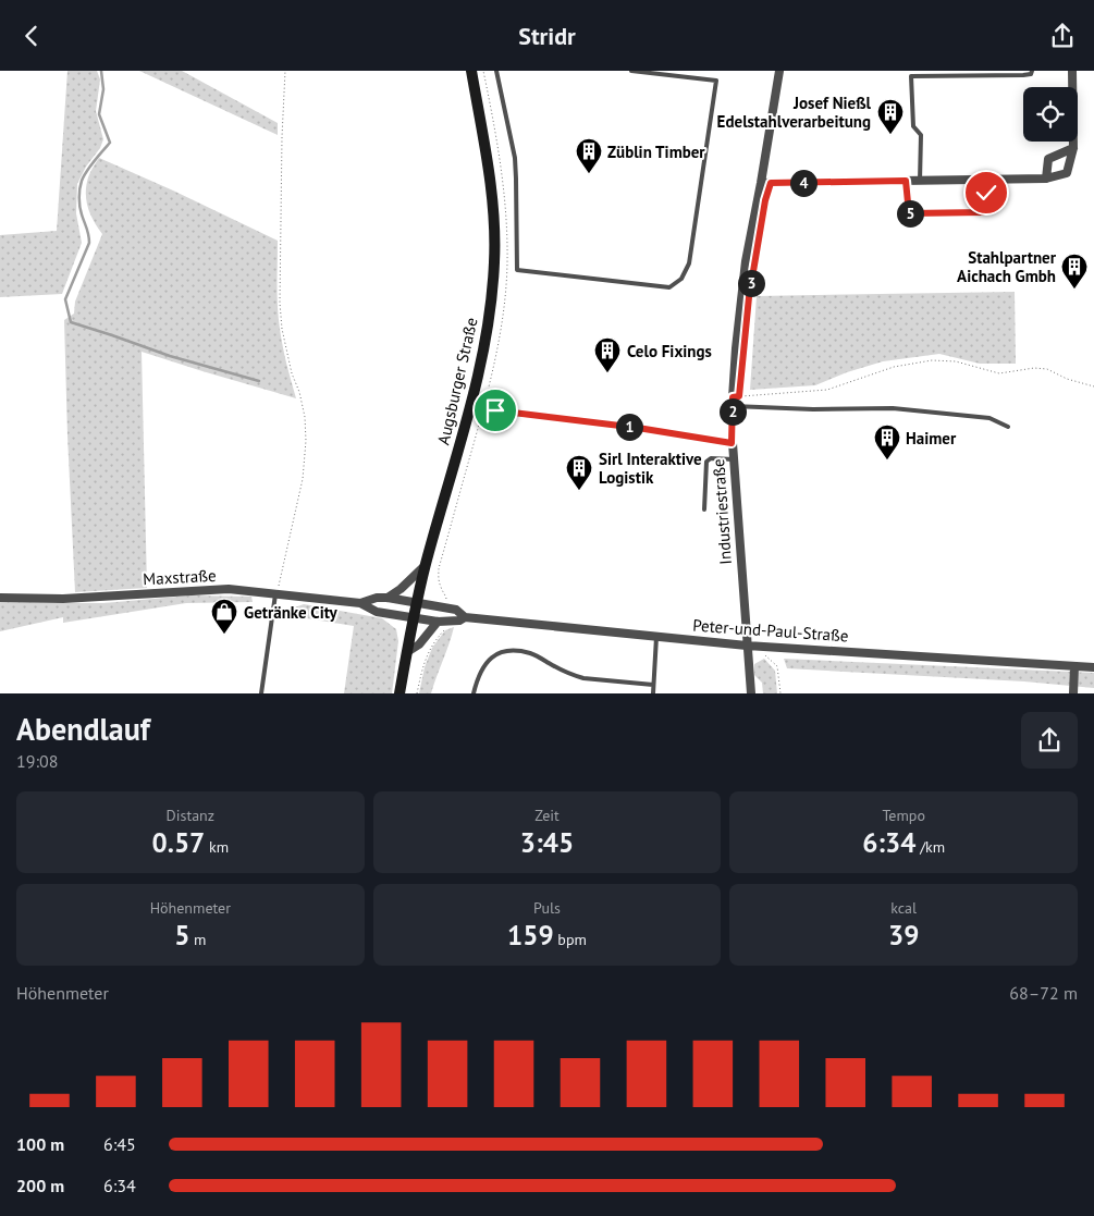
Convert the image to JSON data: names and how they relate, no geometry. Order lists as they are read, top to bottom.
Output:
{
  "streets": {
    "main road": ["Augsburger Straße"],
    "street": ["Industriestraße", "Maxstraße", "Peter-und-Paul-Straße"]
  },
  "crossings": [
    ["Augsburger Straße", "Maxstraße"],
    ["Augsburger Straße", "Peter-und-Paul-Straße"],
    ["Industriestraße", "Peter-und-Paul-Straße"],
    ["Maxstraße", "Peter-und-Paul-Straße"]
  ],
  "places": {
    "building": [
      "Josef Nießl Edelstahlverarbeitung",
      "Züblin Timber",
      "Stahlpartner Aichach Gmbh",
      "Celo Fixings",
      "Haimer",
      "Sirl Interaktive Logistik"
    ],
    "shop": ["Getränke City"]
  },
  "page": {
    "header": "Stridr",
    "pins": [
      "4",
      "5",
      "3",
      "2",
      "1"
    ],
    "heading": ["Abendlauf", "19:08"],
    "stats": [
      ["Distanz", "0.57 km"],
      ["Zeit", "3:45"],
      ["Tempo", "6:34 /km"],
      ["Höhenmeter", "5 m"],
      ["Puls", "159 bpm"],
      ["kcal", "39"]
    ],
    "chart": ["Höhenmeter", "68–72 m"],
    "list": [
      {
        "name": "100 m",
        "note": "6:45"
      },
      {
        "name": "200 m",
        "note": "6:34"
      }
    ]
  }
}
